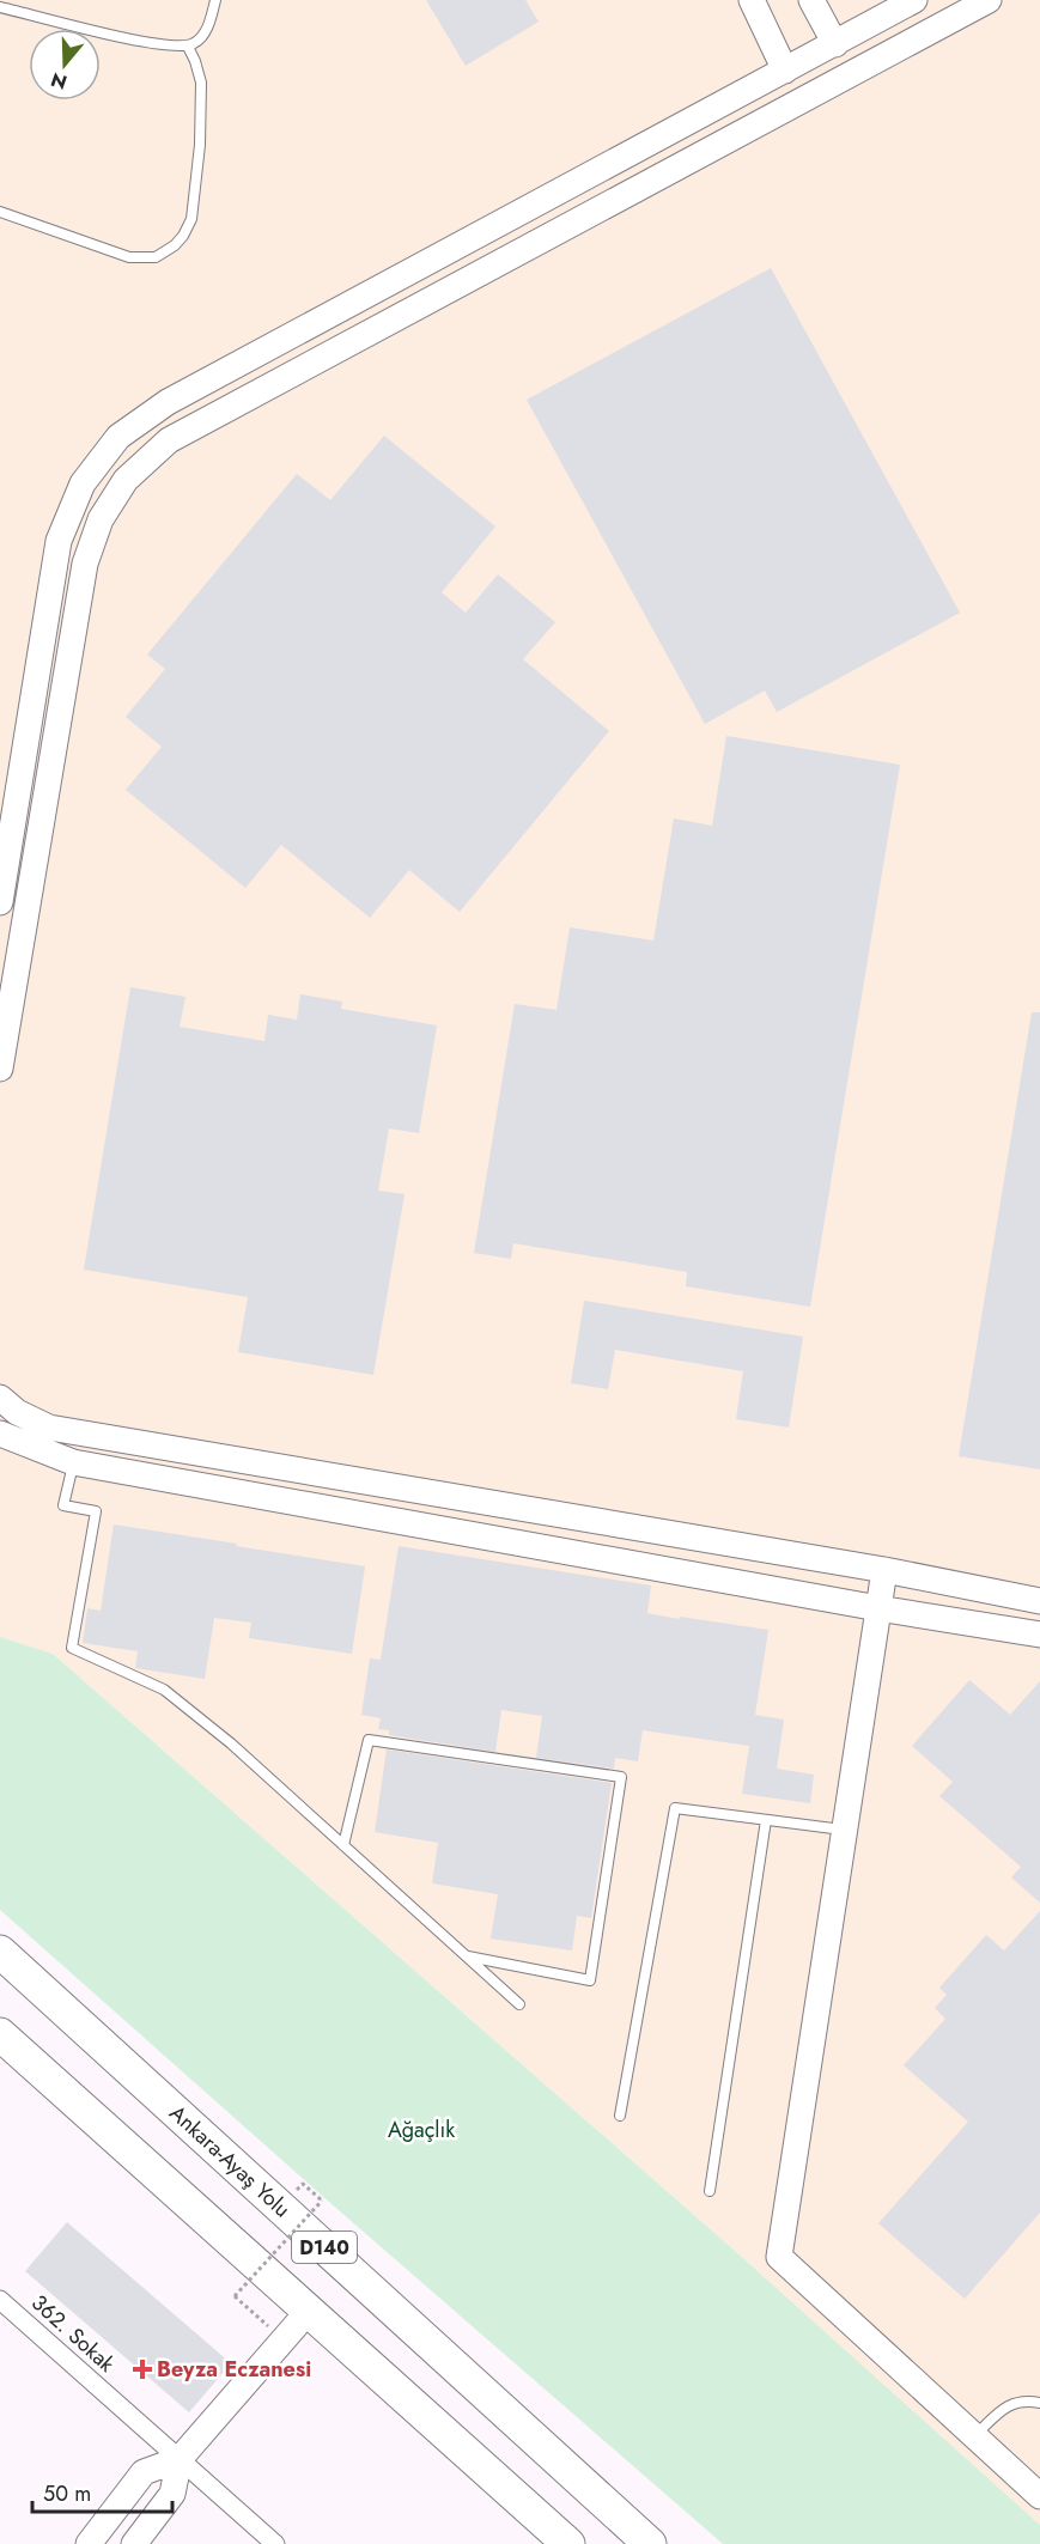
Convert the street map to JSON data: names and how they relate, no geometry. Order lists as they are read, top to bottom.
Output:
{
  "streets": {
    "highway": ["Ankara-Ayaş Yolu", "D140"],
    "street": ["362. Sokak"]
  },
  "parks": ["Ağaçlık"],
  "places": {
    "health": ["Beyza Eczanesi"]
  },
  "scale_bar": "50 m",
  "north": "bottom"
}
